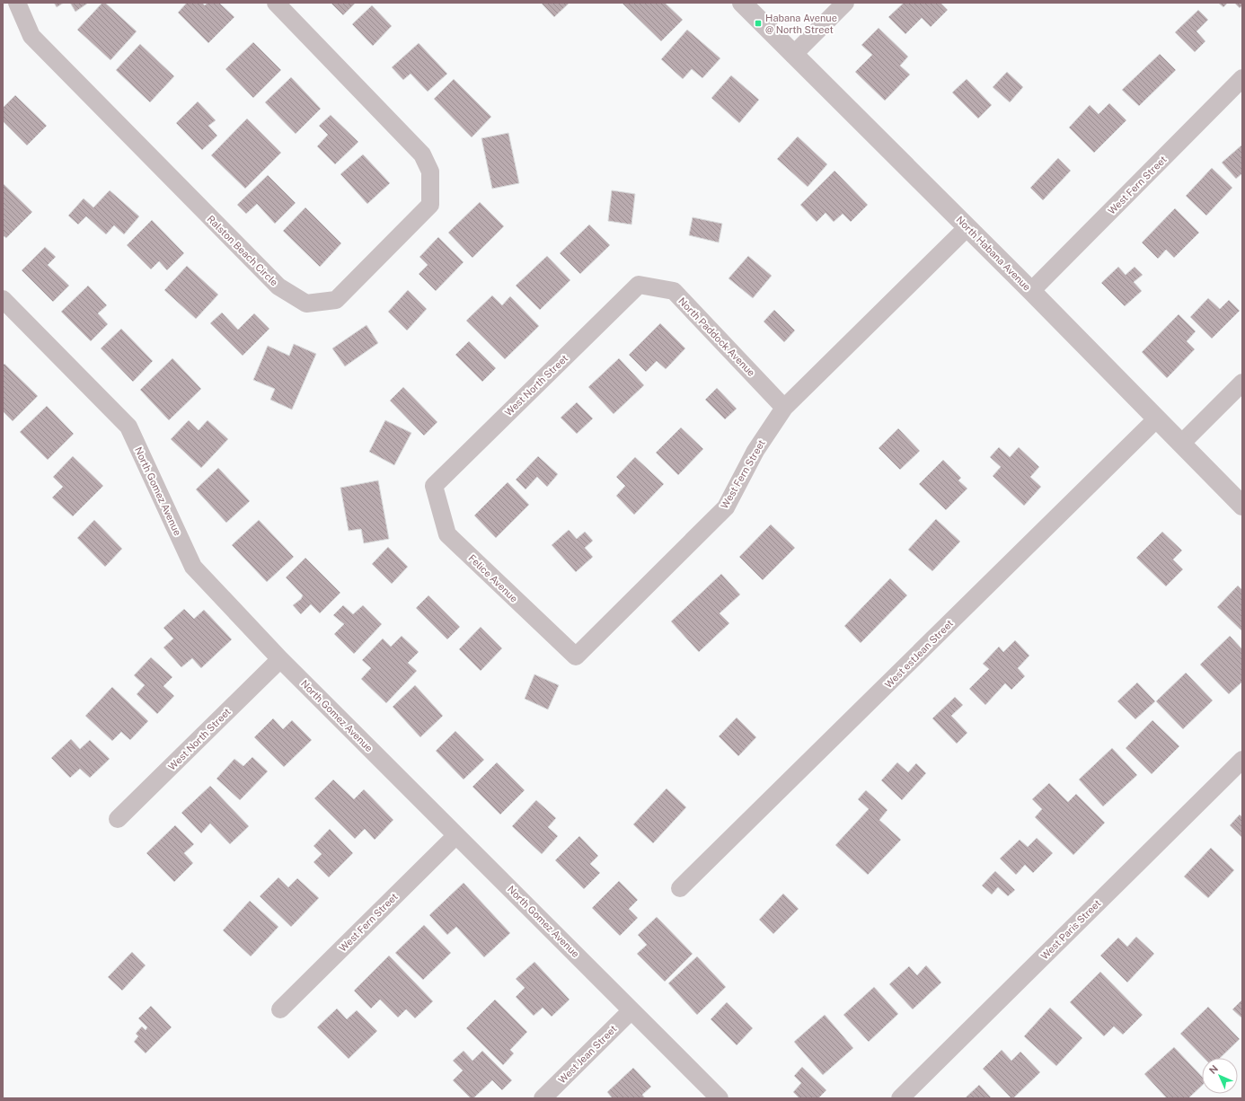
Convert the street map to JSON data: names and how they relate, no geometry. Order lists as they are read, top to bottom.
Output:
{
  "streets": {
    "street": [
      "West Fern Street",
      "Ralston Beach Circle",
      "North Habana Avenue",
      "North Paddock Avenue",
      "West North Street",
      "North Gomez Avenue",
      "Felice Avenue",
      "West estJean Street",
      "West Paris Street",
      "West Jean Street"
    ]
  },
  "crossings": [
    ["West Fern Street", "North Habana Avenue"],
    ["West Fern Street", "North Paddock Avenue"],
    ["West Fern Street", "North Gomez Avenue"],
    ["West Fern Street", "Felice Avenue"],
    ["North Habana Avenue", "West estJean Street"],
    ["North Paddock Avenue", "West North Street"],
    ["West North Street", "North Gomez Avenue"],
    ["West North Street", "Felice Avenue"],
    ["North Gomez Avenue", "West Jean Street"]
  ],
  "places": {
    "transit": ["Habana Avenue @ North Street"]
  },
  "north": "top left"
}
